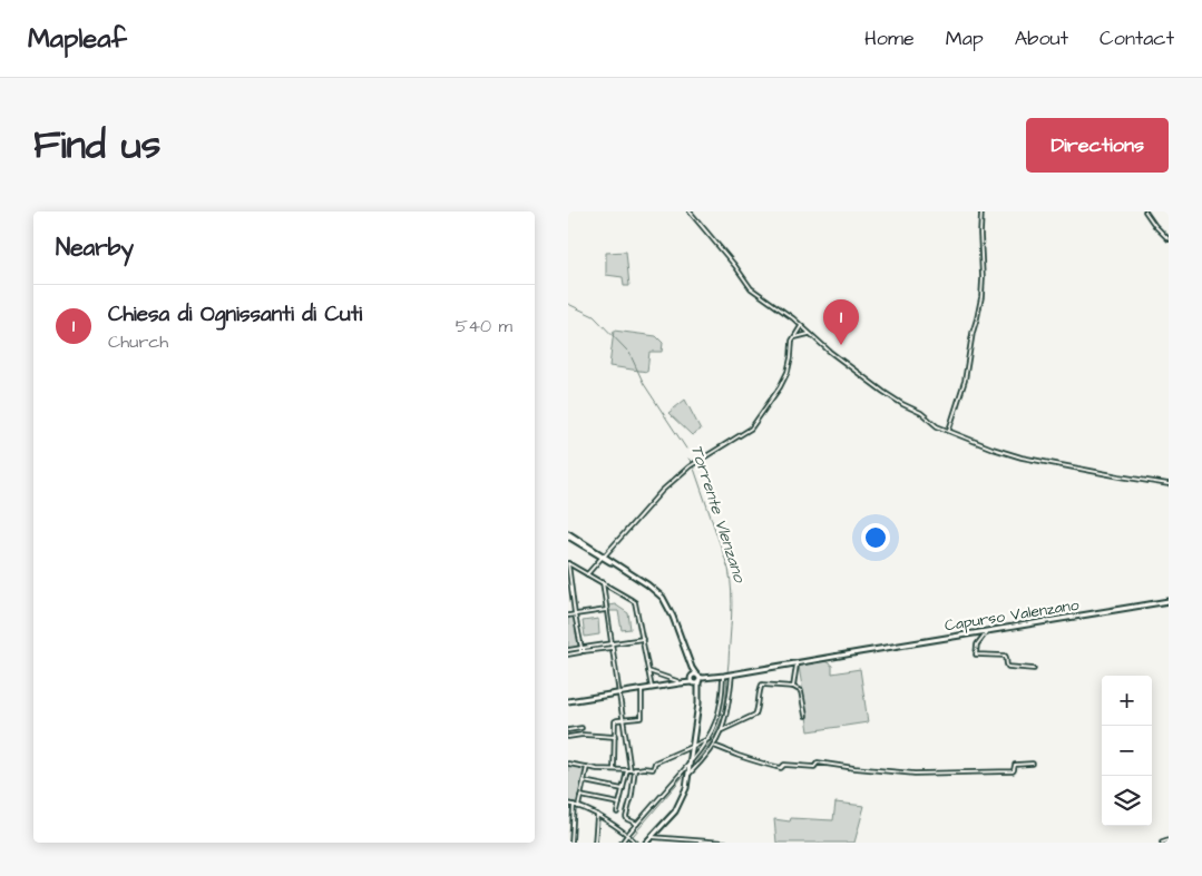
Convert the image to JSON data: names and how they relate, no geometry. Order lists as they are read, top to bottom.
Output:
{
  "streets": {
    "street": ["Capurso Valenzano"]
  },
  "water": ["Torrente Vlenzano"],
  "page": {
    "header": "Mapleaf",
    "nav": [
      "Home",
      "Map",
      "About",
      "Contact"
    ],
    "title": "Find us",
    "buttons": "Directions",
    "heading": "Nearby",
    "list": [
      {
        "mark": "1",
        "name": "Chiesa di Ognissanti di Cuti",
        "note": "Church",
        "value": "540 m"
      }
    ],
    "pins": "1",
    "map_buttons": ["+", "−"]
  }
}
